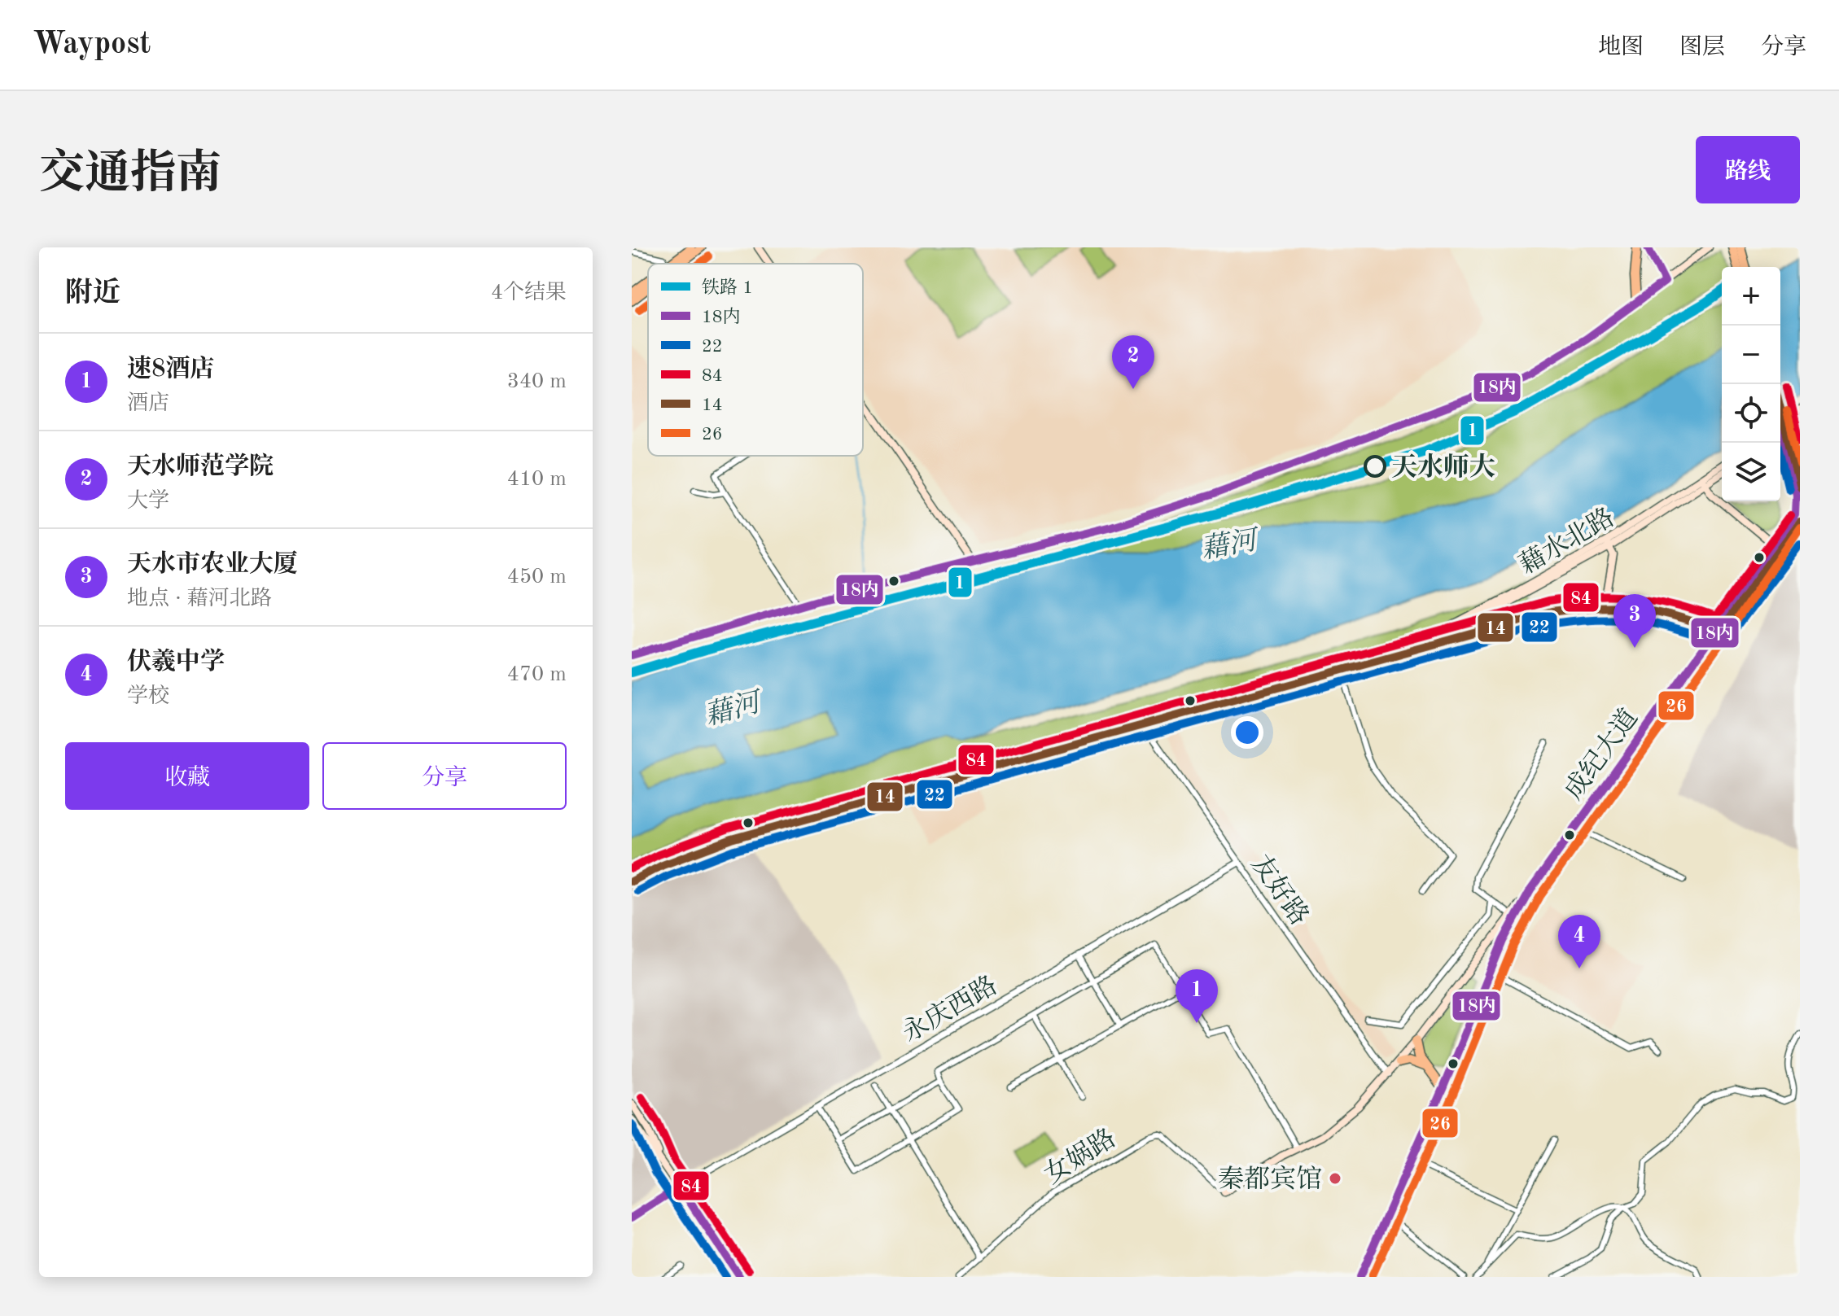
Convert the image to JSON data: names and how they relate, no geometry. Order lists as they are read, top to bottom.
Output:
{
  "streets": {
    "highway": ["成纪大道"],
    "main road": ["藉水北路"],
    "street": ["友好路", "永庆西路", "女娲路"]
  },
  "crossings": [
    ["友好路", "永庆西路"]
  ],
  "water": ["藉河"],
  "places": ["天水师大", "秦都宾馆"],
  "lines": [
    "transit line 18内",
    "transit line 26",
    "rail line 1",
    "transit line 84",
    "transit line 14",
    "transit line 22"
  ],
  "legend": [
    "铁路 1",
    "18内",
    "22",
    "84",
    "14",
    "26"
  ],
  "page": {
    "header": "Waypost",
    "nav": ["地图", "图层", "分享"],
    "title": "交通指南",
    "buttons": [
      "路线",
      ["收藏", "分享"]
    ],
    "heading": ["附近", "4个结果"],
    "map_buttons": ["+", "−"],
    "list": [
      {
        "mark": "1",
        "name": "速8酒店",
        "note": "酒店",
        "value": "340 m"
      },
      {
        "mark": "2",
        "name": "天水师范学院",
        "note": "大学",
        "value": "410 m"
      },
      {
        "mark": "3",
        "name": "天水市农业大厦",
        "note": "地点 · 藉河北路",
        "value": "450 m"
      },
      {
        "mark": "4",
        "name": "伏羲中学",
        "note": "学校",
        "value": "470 m"
      }
    ],
    "pins": [
      "2",
      "3",
      "4",
      "1"
    ]
  }
}
